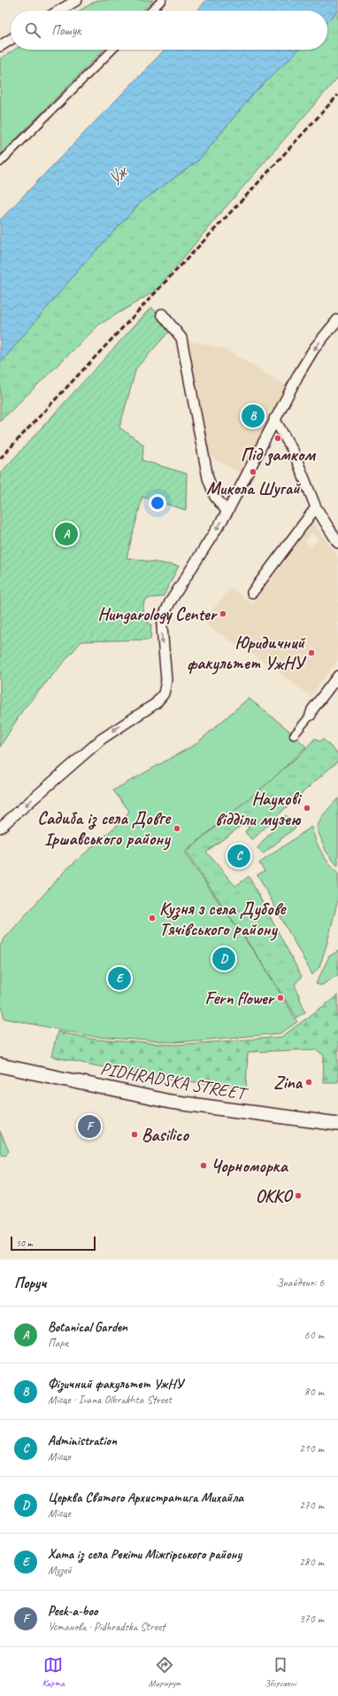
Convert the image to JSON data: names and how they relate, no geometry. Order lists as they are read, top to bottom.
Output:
{
  "streets": {
    "main road": ["PIDHRADSKA STREET"]
  },
  "water": ["Уж"],
  "places": [
    "Під замком",
    "Микола Шугай",
    "Hungarology Center",
    "Юридичний факультет УжНУ",
    "Наукові відділи музею",
    "Садиба із села Довге Іршавського району",
    "Кузня з села Дубове Тячівського району",
    "Fern flower",
    "Zina",
    "Basilico",
    "Чорноморка",
    "OKKO"
  ],
  "scale_bar": "50 m",
  "page": {
    "search": "Пошук",
    "pins": [
      "B",
      "A",
      "C",
      "D",
      "E",
      "F"
    ],
    "scale": "50 m",
    "heading": ["Поруч", "Знайдено: 6"],
    "list": [
      {
        "mark": "A",
        "name": "Botanical Garden",
        "note": "Парк",
        "value": "60 m"
      },
      {
        "mark": "B",
        "name": "Фізичний факультет УжНУ",
        "note": "Місце · Ivana Olbrakhta Street",
        "value": "80 m"
      },
      {
        "mark": "C",
        "name": "Administration",
        "note": "Місце",
        "value": "210 m"
      },
      {
        "mark": "D",
        "name": "Церква Святого Архистратига Михайла",
        "note": "Місце",
        "value": "270 m"
      },
      {
        "mark": "E",
        "name": "Хата із села Рекіти Міжгірського району",
        "note": "Музей",
        "value": "280 m"
      },
      {
        "mark": "F",
        "name": "Peek-a-boo",
        "note": "Установа · Pidhradska Street",
        "value": "370 m"
      }
    ],
    "nav": ["Карта", "Маршрут", "Збережені"]
  }
}
